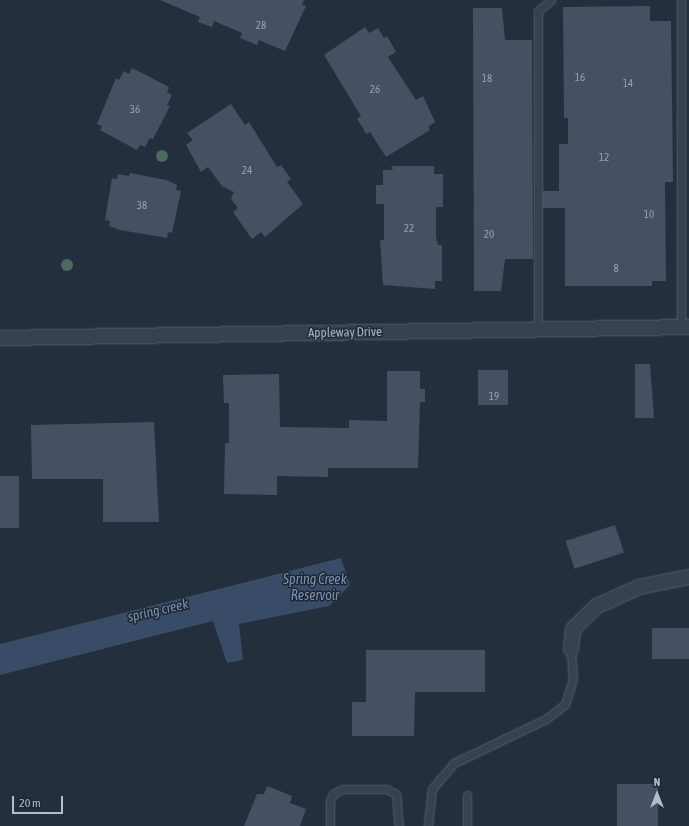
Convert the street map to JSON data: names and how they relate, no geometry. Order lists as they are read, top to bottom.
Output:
{
  "streets": {
    "street": ["Appleway Drive"]
  },
  "water": ["Spring Creek Reservoir", "spring creek"],
  "house_numbers": [
    "28",
    "16",
    "18",
    "14",
    "26",
    "36",
    "12",
    "24",
    "38",
    "10",
    "22",
    "20",
    "8",
    "19"
  ],
  "scale_bar": "20 m",
  "north": "top"
}
